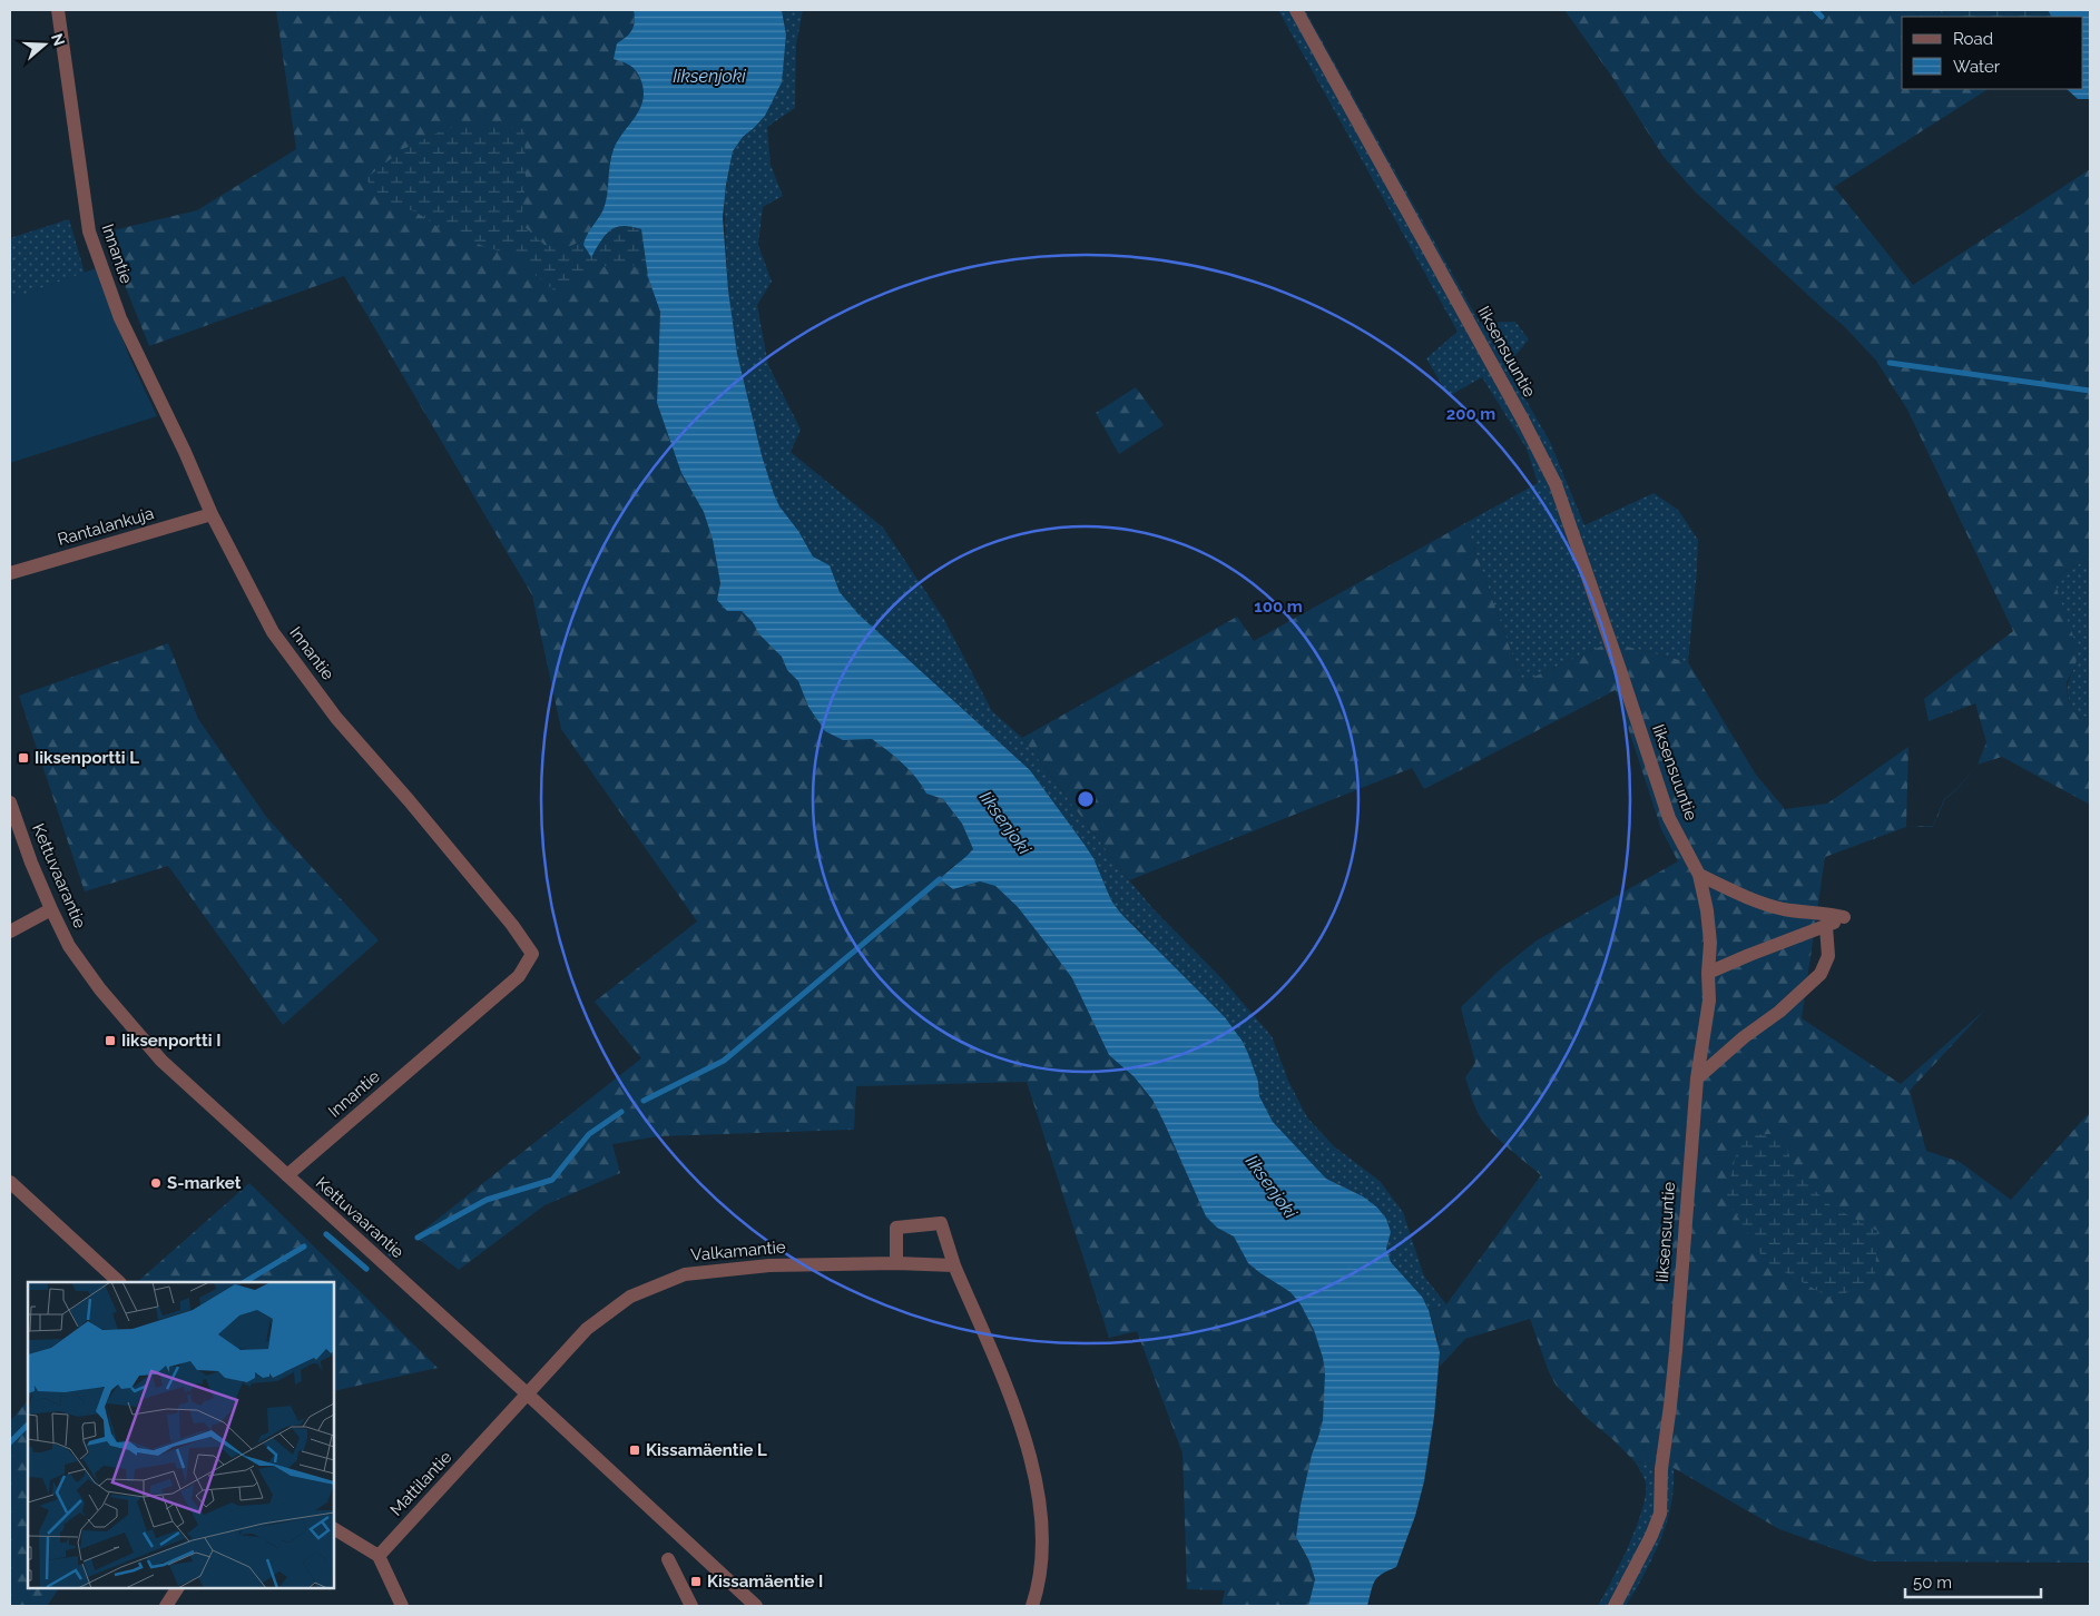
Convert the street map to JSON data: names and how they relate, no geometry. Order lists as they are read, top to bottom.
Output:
{
  "streets": {
    "street": [
      "Innantie",
      "Iiksensuuntie",
      "Rantalankuja",
      "Kettuvaarantie",
      "Valkamantie",
      "Mattilantie"
    ]
  },
  "crossings": [
    ["Innantie", "Rantalankuja"],
    ["Innantie", "Kettuvaarantie"],
    ["Kettuvaarantie", "Valkamantie"],
    ["Kettuvaarantie", "Mattilantie"],
    ["Valkamantie", "Mattilantie"]
  ],
  "water": ["Iiksenjoki"],
  "places": {
    "transit": [
      "Iiksenportti L",
      "Iiksenportti I",
      "Kissamäentie L",
      "Kissamäentie I"
    ],
    "other": ["S-market"]
  },
  "legend": ["Road", "Water"],
  "scale_bar": "50 m",
  "north": "right",
  "rings": ["200 m", "100 m"]
}
